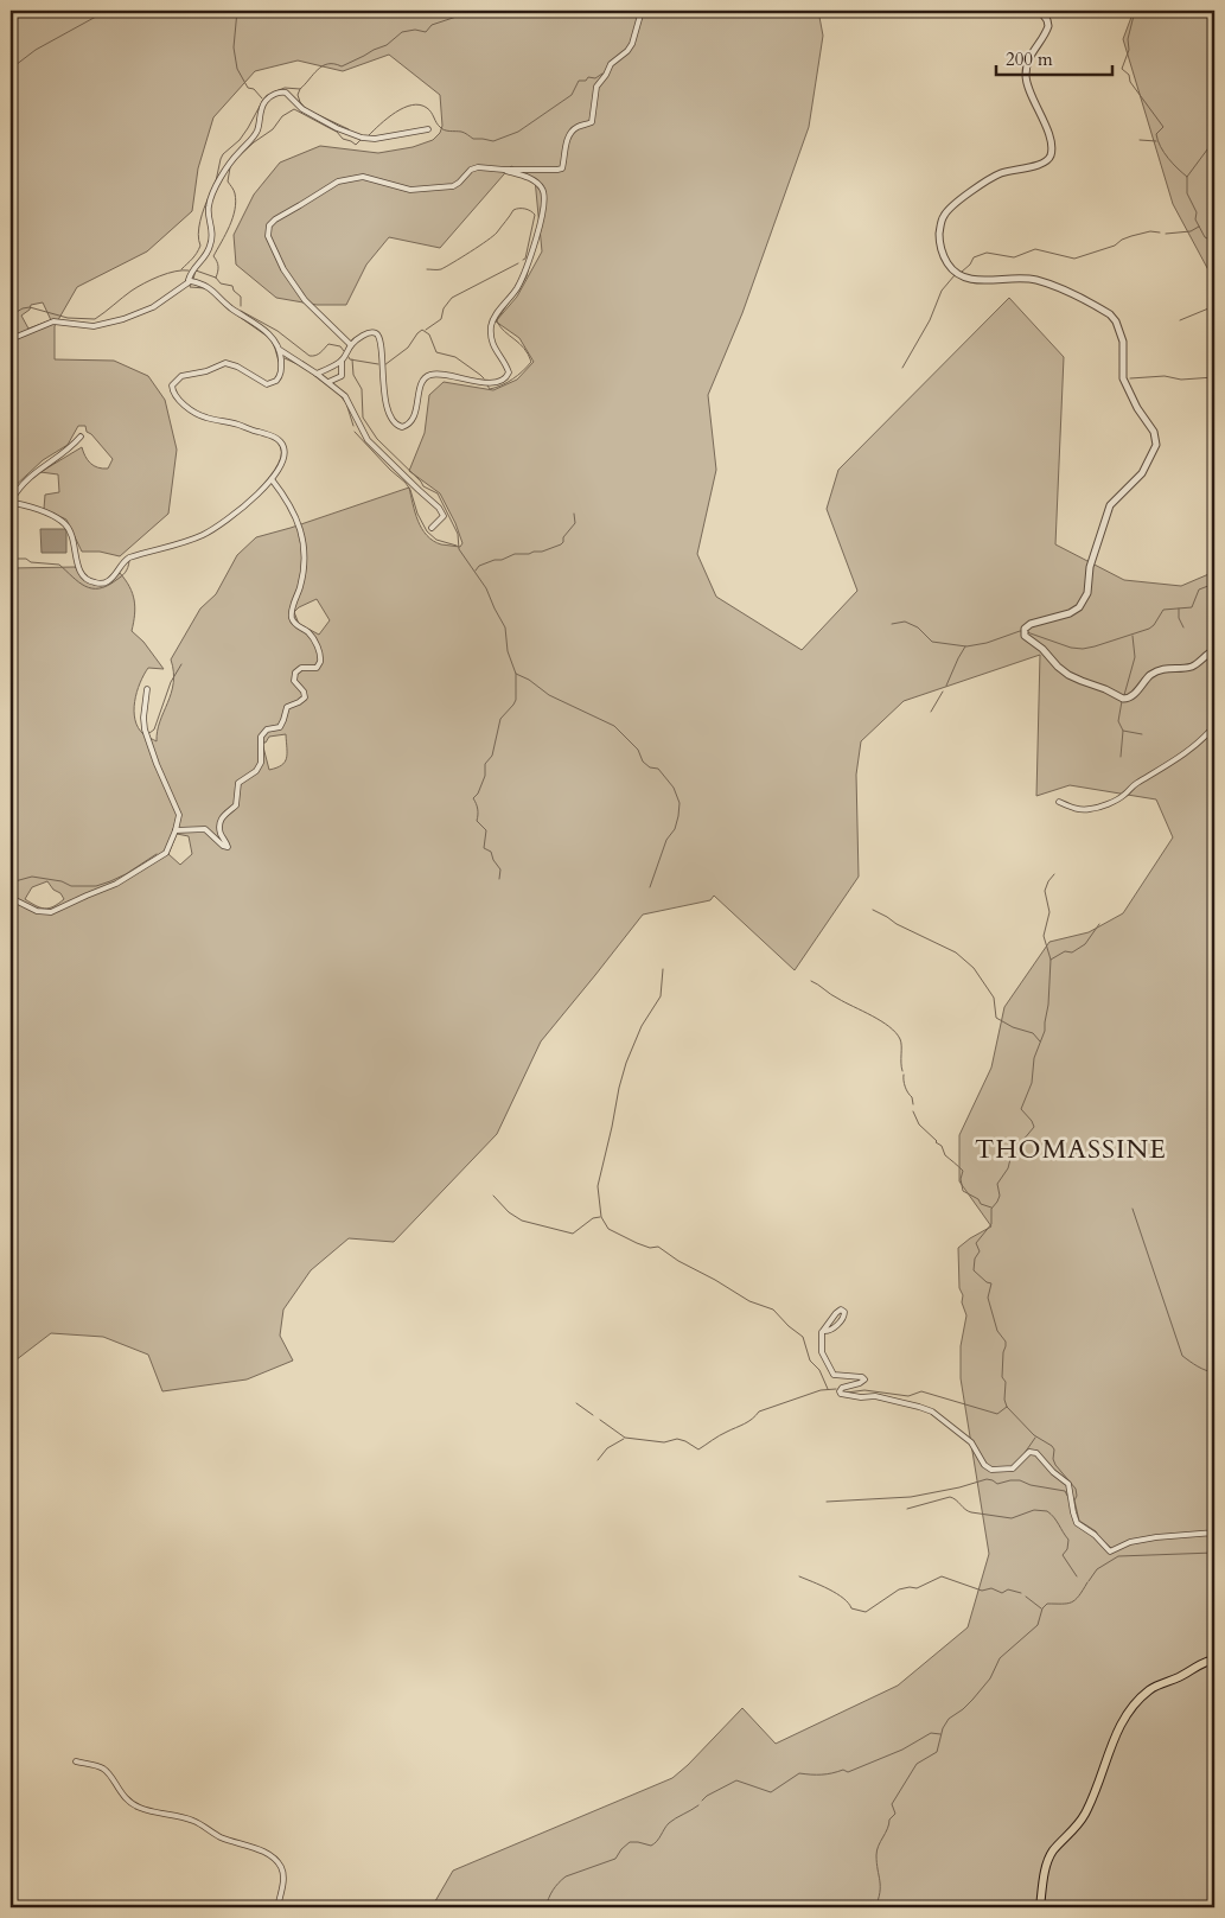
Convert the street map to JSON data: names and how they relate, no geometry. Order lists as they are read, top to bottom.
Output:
{
  "districts": ["THOMASSINE"],
  "scale_bar": "200 m"
}
